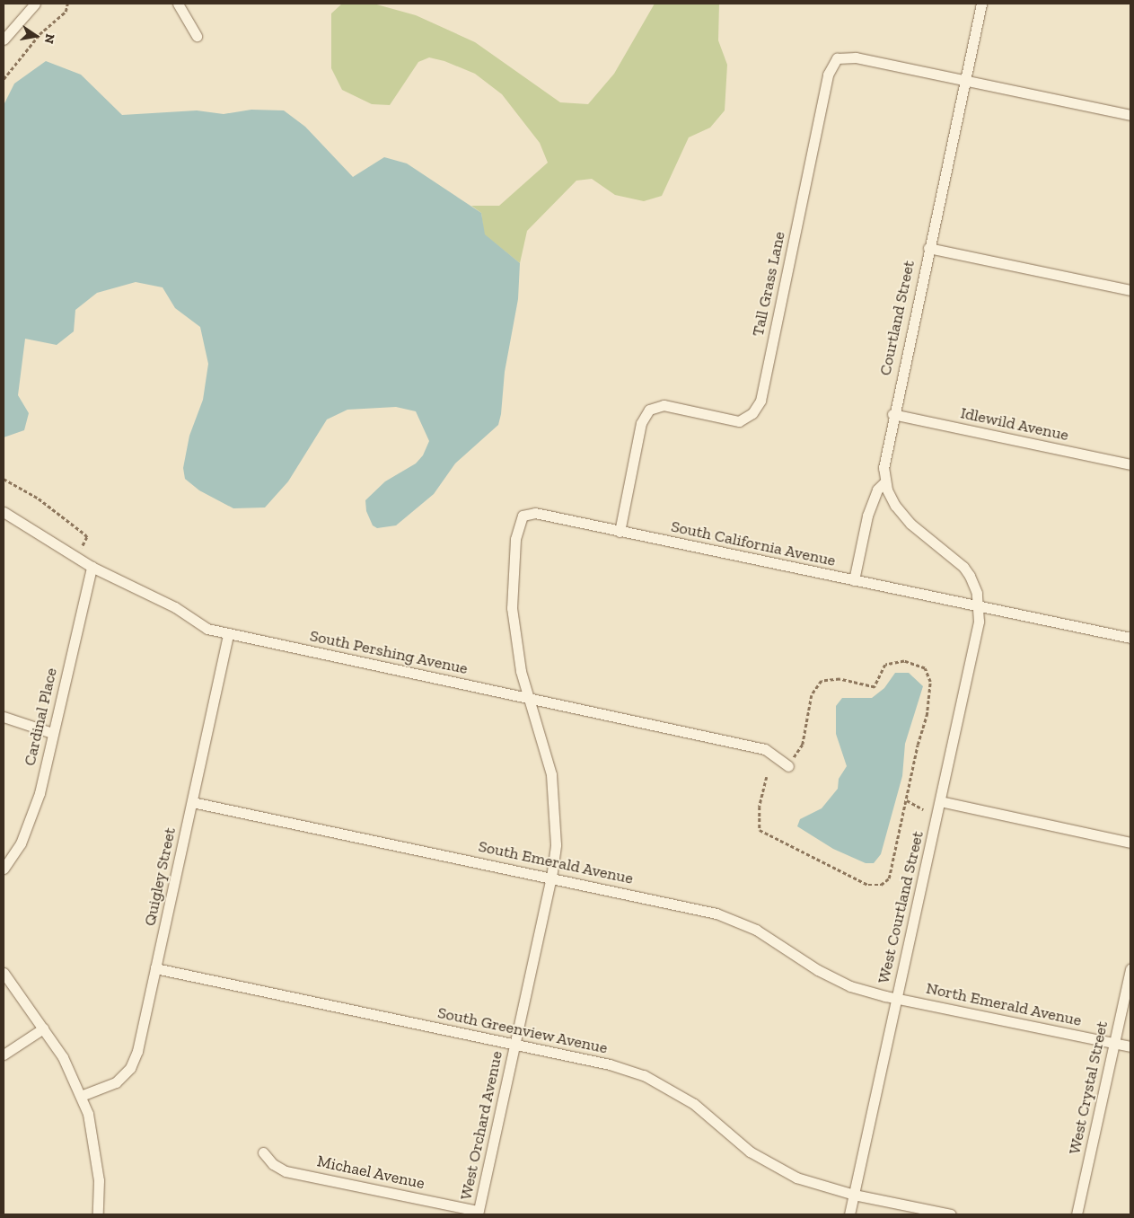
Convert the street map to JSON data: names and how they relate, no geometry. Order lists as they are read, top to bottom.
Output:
{
  "streets": {
    "street": [
      "Tall Grass Lane",
      "Courtland Street",
      "Idlewild Avenue",
      "South California Avenue",
      "South Pershing Avenue",
      "Cardinal Place",
      "South Emerald Avenue",
      "Quigley Street",
      "West Courtland Street",
      "North Emerald Avenue",
      "South Greenview Avenue",
      "West Crystal Street",
      "West Orchard Avenue",
      "Michael Avenue"
    ]
  },
  "crossings": [
    ["Tall Grass Lane", "Courtland Street"],
    ["Tall Grass Lane", "South California Avenue"],
    ["Courtland Street", "Idlewild Avenue"],
    ["Courtland Street", "South California Avenue"],
    ["Courtland Street", "West Courtland Street"],
    ["South California Avenue", "West Courtland Street"],
    ["South California Avenue", "West Orchard Avenue"],
    ["South Pershing Avenue", "Cardinal Place"],
    ["South Pershing Avenue", "Quigley Street"],
    ["South Pershing Avenue", "West Orchard Avenue"],
    ["South Emerald Avenue", "Quigley Street"],
    ["South Emerald Avenue", "West Courtland Street"],
    ["South Emerald Avenue", "North Emerald Avenue"],
    ["South Emerald Avenue", "West Orchard Avenue"],
    ["Quigley Street", "South Greenview Avenue"],
    ["West Courtland Street", "North Emerald Avenue"],
    ["West Courtland Street", "South Greenview Avenue"],
    ["North Emerald Avenue", "West Crystal Street"],
    ["South Greenview Avenue", "West Orchard Avenue"],
    ["West Orchard Avenue", "Michael Avenue"]
  ],
  "north": "right"
}
